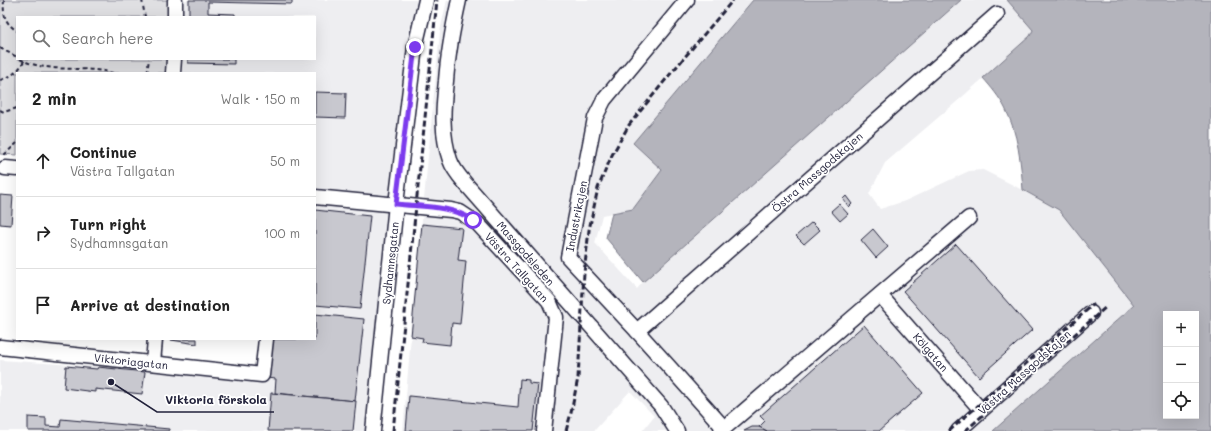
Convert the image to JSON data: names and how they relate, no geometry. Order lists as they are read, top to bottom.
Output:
{
  "streets": {
    "street": [
      "Östra Massgodskajen",
      "Industrikajen",
      "Massgodsleden",
      "Sydhamnsgatan",
      "Västra Tallgatan",
      "Kölgatan",
      "Viktoriagatan",
      "Västra Massgodskajen"
    ]
  },
  "crossings": [
    ["Östra Massgodskajen", "Industrikajen"],
    ["Sydhamnsgatan", "Västra Tallgatan"],
    ["Kölgatan", "Västra Massgodskajen"]
  ],
  "places": ["Viktoria förskola"],
  "page": {
    "search": "Search here",
    "heading": ["2 min", "Walk · 150 m"],
    "list": [
      ["Continue", "Västra Tallgatan", "50 m"],
      ["Turn right", "Sydhamnsgatan", "100 m"],
      "Arrive at destination"
    ],
    "map_buttons": ["+", "−"]
  }
}
